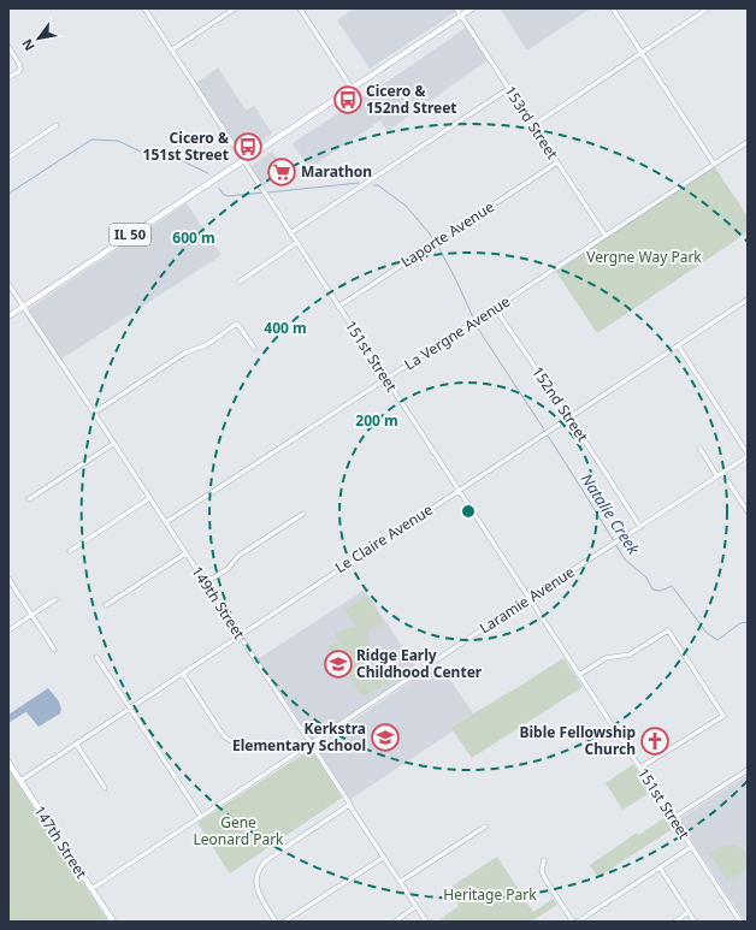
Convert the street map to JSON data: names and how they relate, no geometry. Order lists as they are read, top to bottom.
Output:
{
  "streets": {
    "main road": ["IL 50", "147th Street"],
    "street": [
      "153rd Street",
      "Laporte Avenue",
      "La Vergne Avenue",
      "151st Street",
      "152nd Street",
      "Le Claire Avenue",
      "Laramie Avenue",
      "149th Street"
    ]
  },
  "crossings": [
    ["153rd Street", "IL 50"],
    ["153rd Street", "Laporte Avenue"],
    ["153rd Street", "La Vergne Avenue"],
    ["IL 50", "151st Street"],
    ["IL 50", "149th Street"],
    ["Laporte Avenue", "151st Street"],
    ["La Vergne Avenue", "151st Street"],
    ["La Vergne Avenue", "152nd Street"],
    ["La Vergne Avenue", "149th Street"],
    ["151st Street", "Le Claire Avenue"],
    ["151st Street", "Laramie Avenue"],
    ["152nd Street", "Le Claire Avenue"],
    ["152nd Street", "Laramie Avenue"],
    ["Le Claire Avenue", "149th Street"],
    ["Le Claire Avenue", "147th Street"],
    ["Laramie Avenue", "149th Street"],
    ["Laramie Avenue", "147th Street"]
  ],
  "water": ["Natalie Creek"],
  "parks": ["Vergne Way Park", "Gene Leonard Park", "Heritage Park"],
  "places": {
    "bus stop": ["Cicero & 152nd Street", "Cicero & 151st Street"],
    "supermarket": ["Marathon"],
    "school or university": ["Ridge Early Childhood Center", "Kerkstra Elementary School"],
    "church": ["Bible Fellowship Church"]
  },
  "north": "bottom left",
  "rings": ["600 m", "400 m", "200 m"]
}
